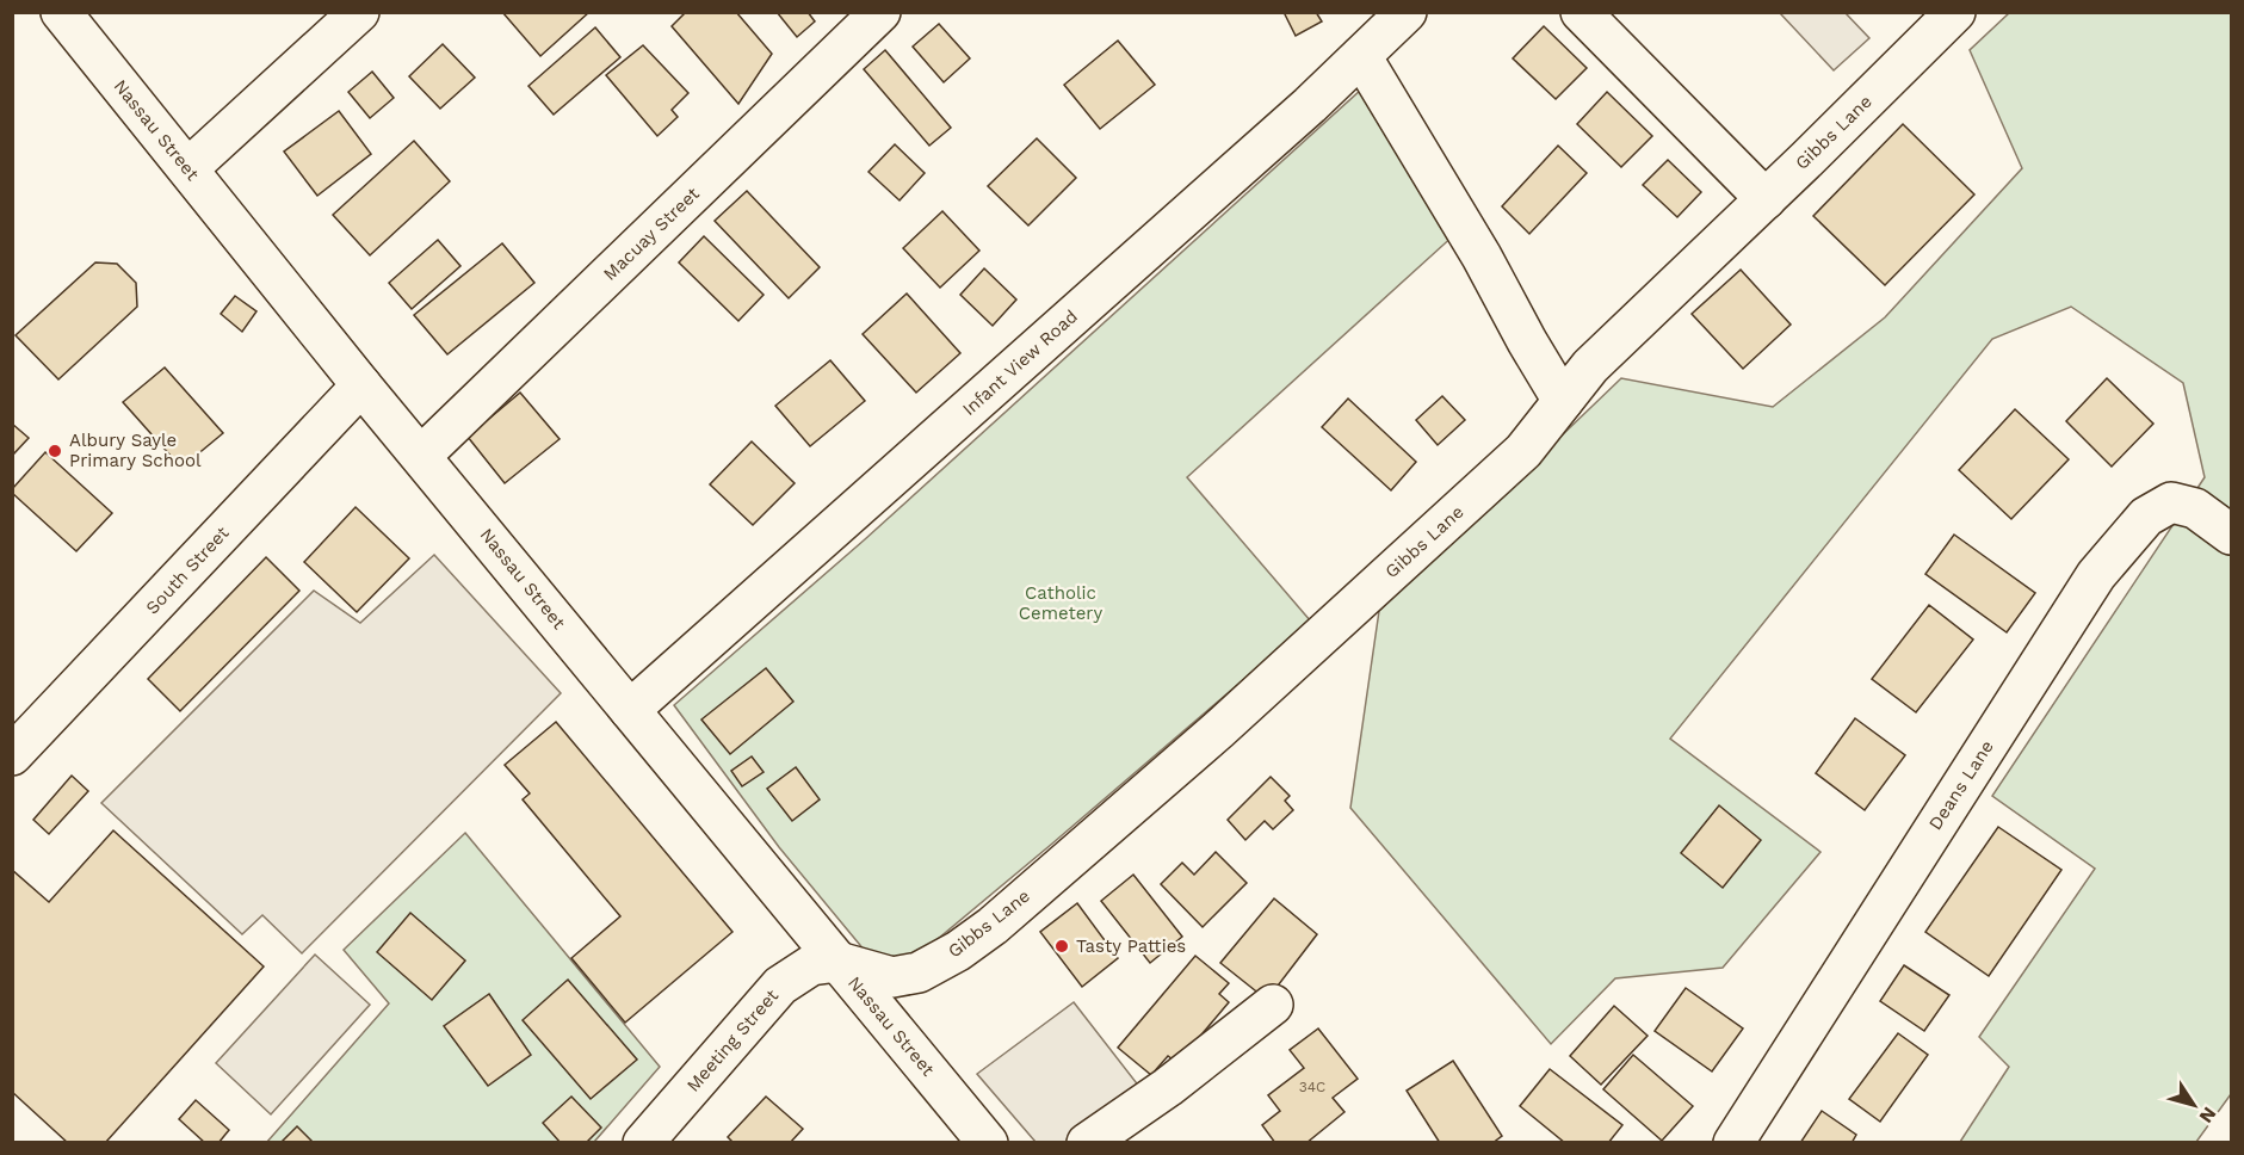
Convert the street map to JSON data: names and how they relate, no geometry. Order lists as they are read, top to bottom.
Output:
{
  "streets": {
    "street": [
      "Nassau Street",
      "Gibbs Lane",
      "Macuay Street",
      "Infant View Road",
      "South Street",
      "Deans Lane",
      "Meeting Street"
    ]
  },
  "crossings": [
    ["Nassau Street", "Gibbs Lane"],
    ["Nassau Street", "Macuay Street"],
    ["Nassau Street", "Infant View Road"],
    ["Nassau Street", "South Street"],
    ["Nassau Street", "Meeting Street"],
    ["Gibbs Lane", "Meeting Street"]
  ],
  "parks": ["Catholic Cemetery"],
  "places": ["Albury Sayle Primary School", "Tasty Patties"],
  "house_numbers": ["34C"],
  "north": "bottom right"
}
